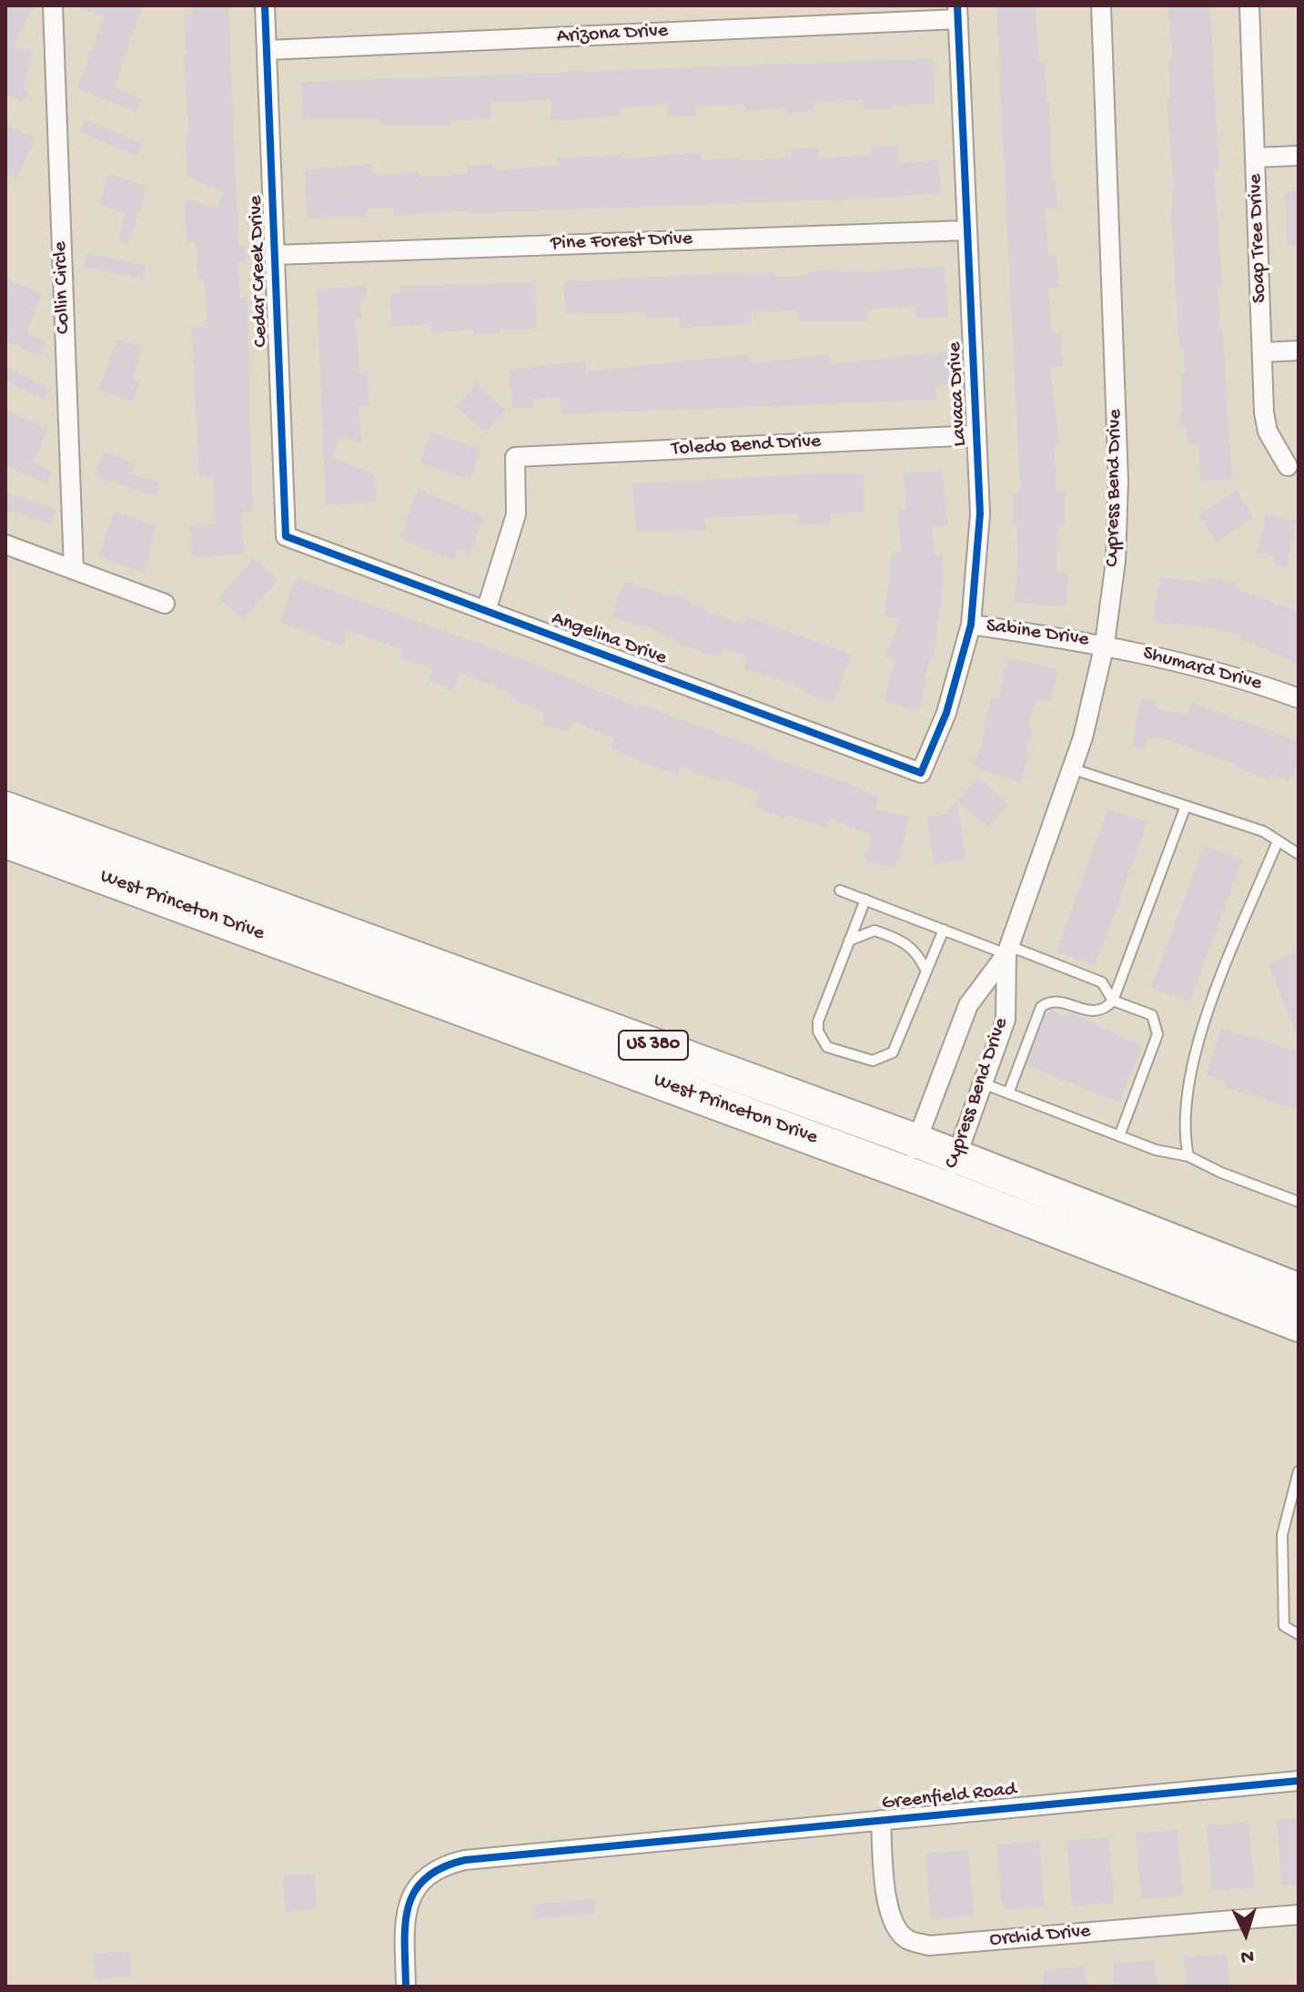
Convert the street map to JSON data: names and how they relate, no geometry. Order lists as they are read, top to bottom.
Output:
{
  "streets": {
    "highway": ["West Princeton Drive", "US 380"],
    "street": [
      "Arizona Drive",
      "Soap Tree Drive",
      "Pine Forest Drive",
      "Cedar Creek Drive",
      "Collin Circle",
      "Lavaca Drive",
      "Toledo Bend Drive",
      "Cypress Bend Drive",
      "Sabine Drive",
      "Angelina Drive",
      "Shumard Drive",
      "Greenfield Road",
      "Orchid Drive"
    ]
  },
  "crossings": [
    ["Arizona Drive", "Cedar Creek Drive"],
    ["Arizona Drive", "Lavaca Drive"],
    ["Pine Forest Drive", "Cedar Creek Drive"],
    ["Pine Forest Drive", "Lavaca Drive"],
    ["Cedar Creek Drive", "Angelina Drive"],
    ["Lavaca Drive", "Toledo Bend Drive"],
    ["Lavaca Drive", "Sabine Drive"],
    ["Lavaca Drive", "Angelina Drive"],
    ["Toledo Bend Drive", "Angelina Drive"],
    ["Cypress Bend Drive", "Sabine Drive"],
    ["Cypress Bend Drive", "Shumard Drive"],
    ["Cypress Bend Drive", "West Princeton Drive"],
    ["Sabine Drive", "Shumard Drive"],
    ["Greenfield Road", "Orchid Drive"]
  ],
  "north": "bottom"
}
